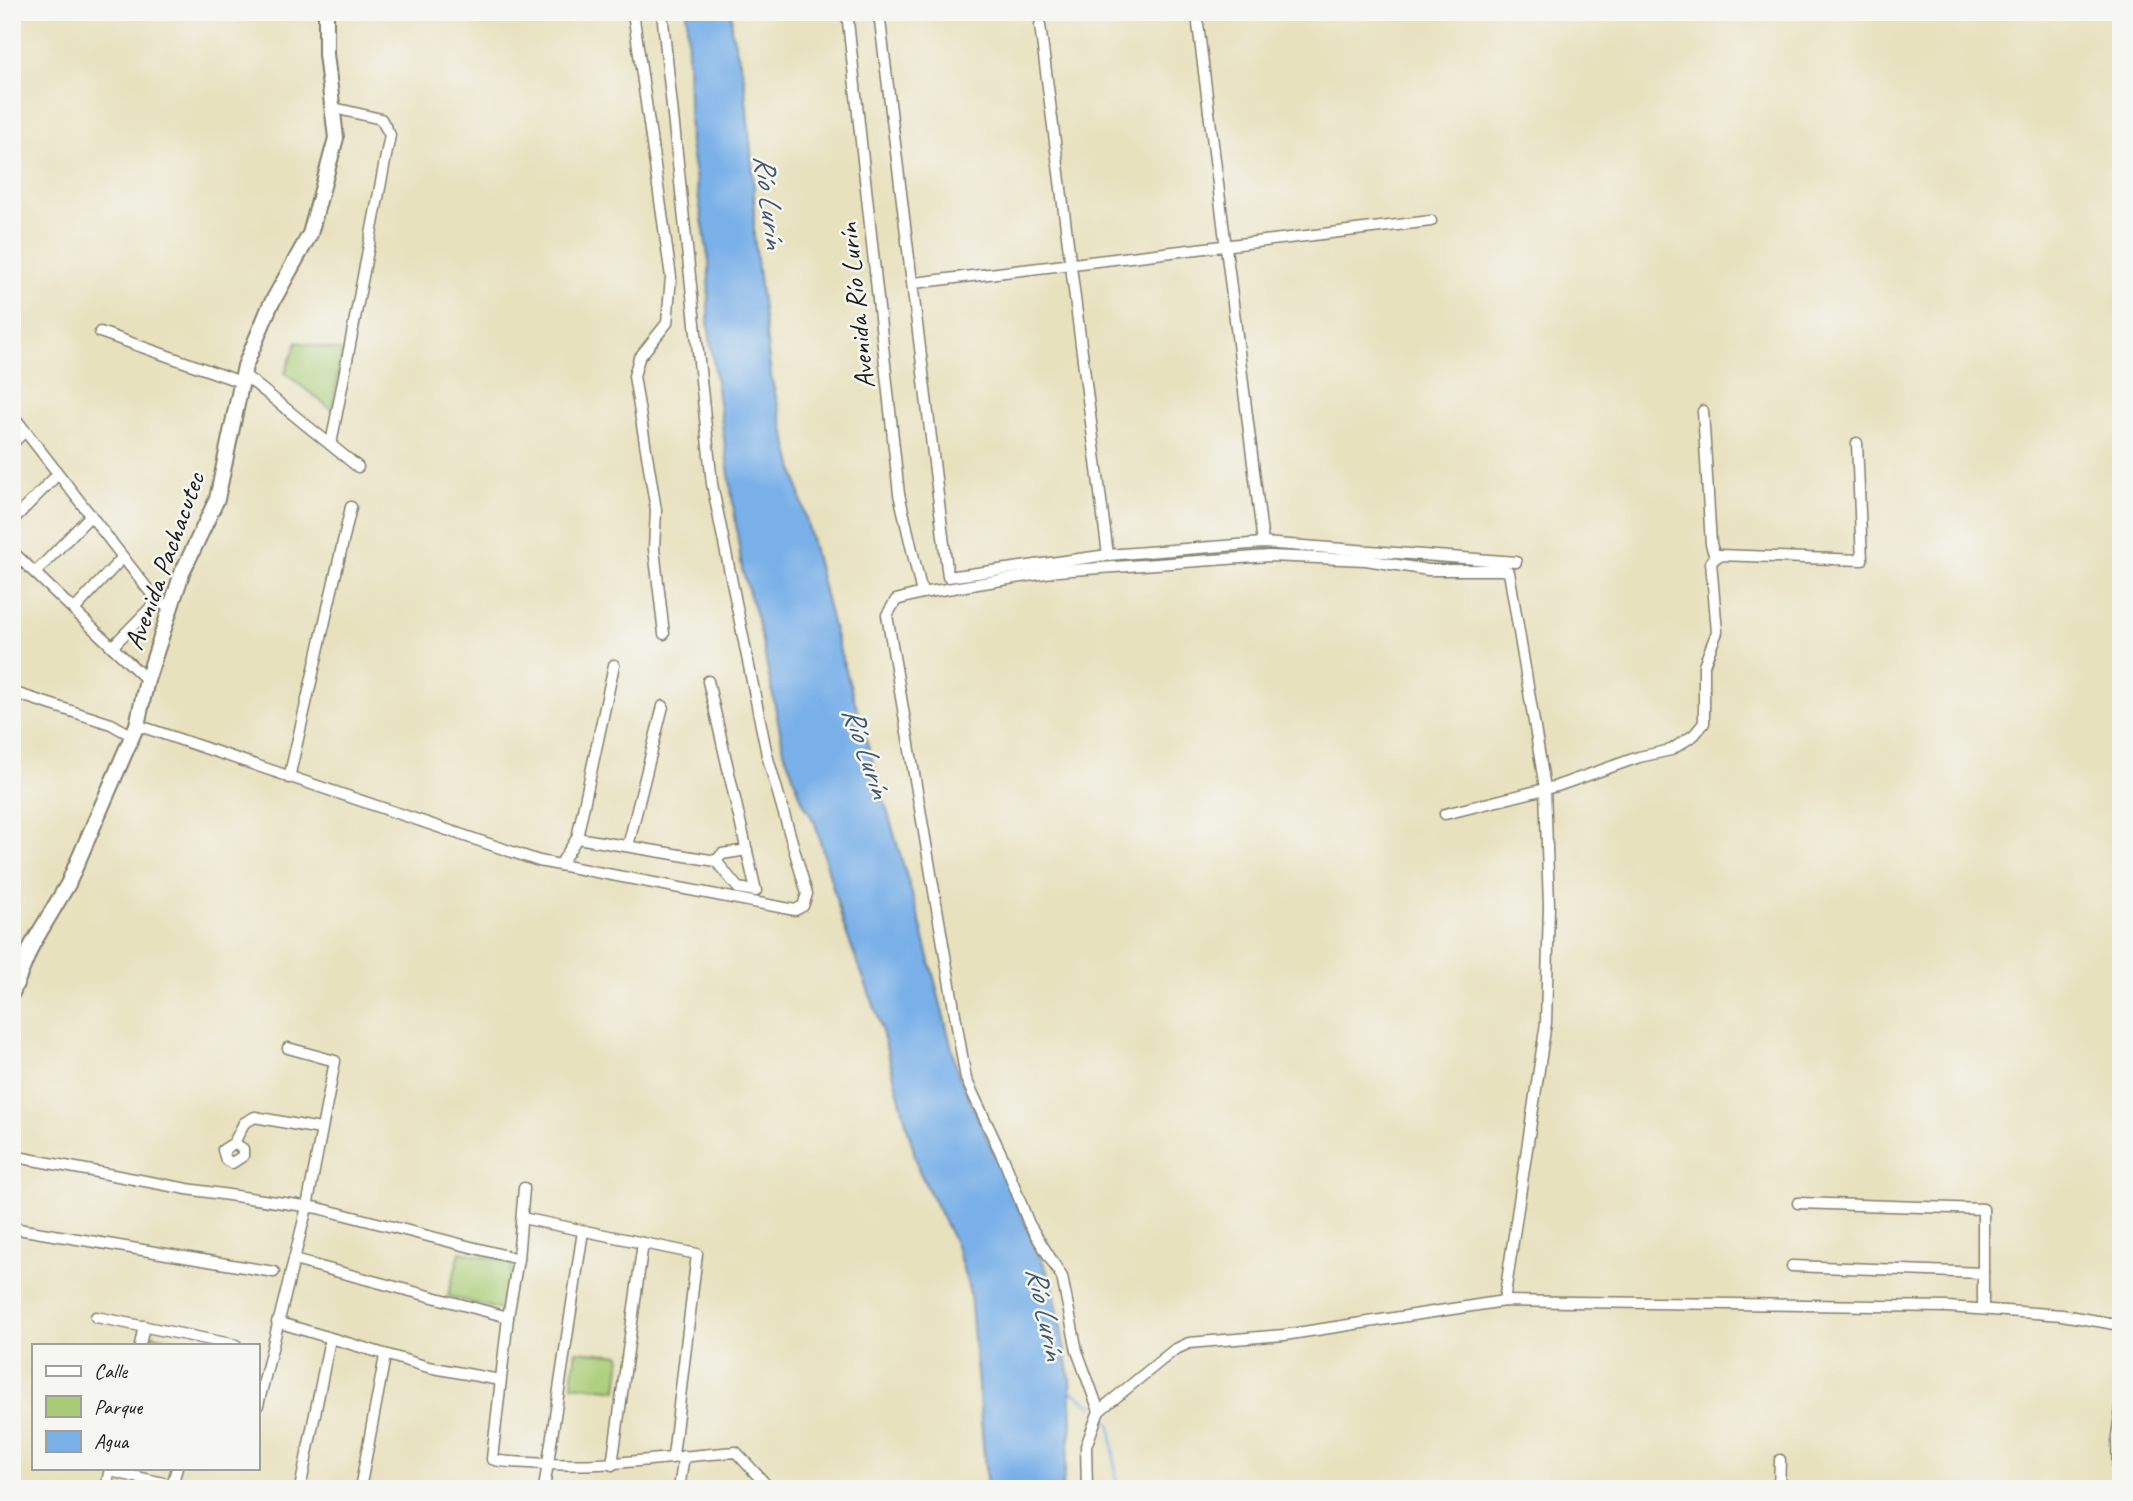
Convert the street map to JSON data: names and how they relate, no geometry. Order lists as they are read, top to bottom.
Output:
{
  "streets": {
    "main road": ["Avenida Pachacutec"],
    "street": ["Avenida Río Lurín"]
  },
  "water": ["Río Lurín"],
  "legend": ["Calle", "Parque", "Agua"]
}
